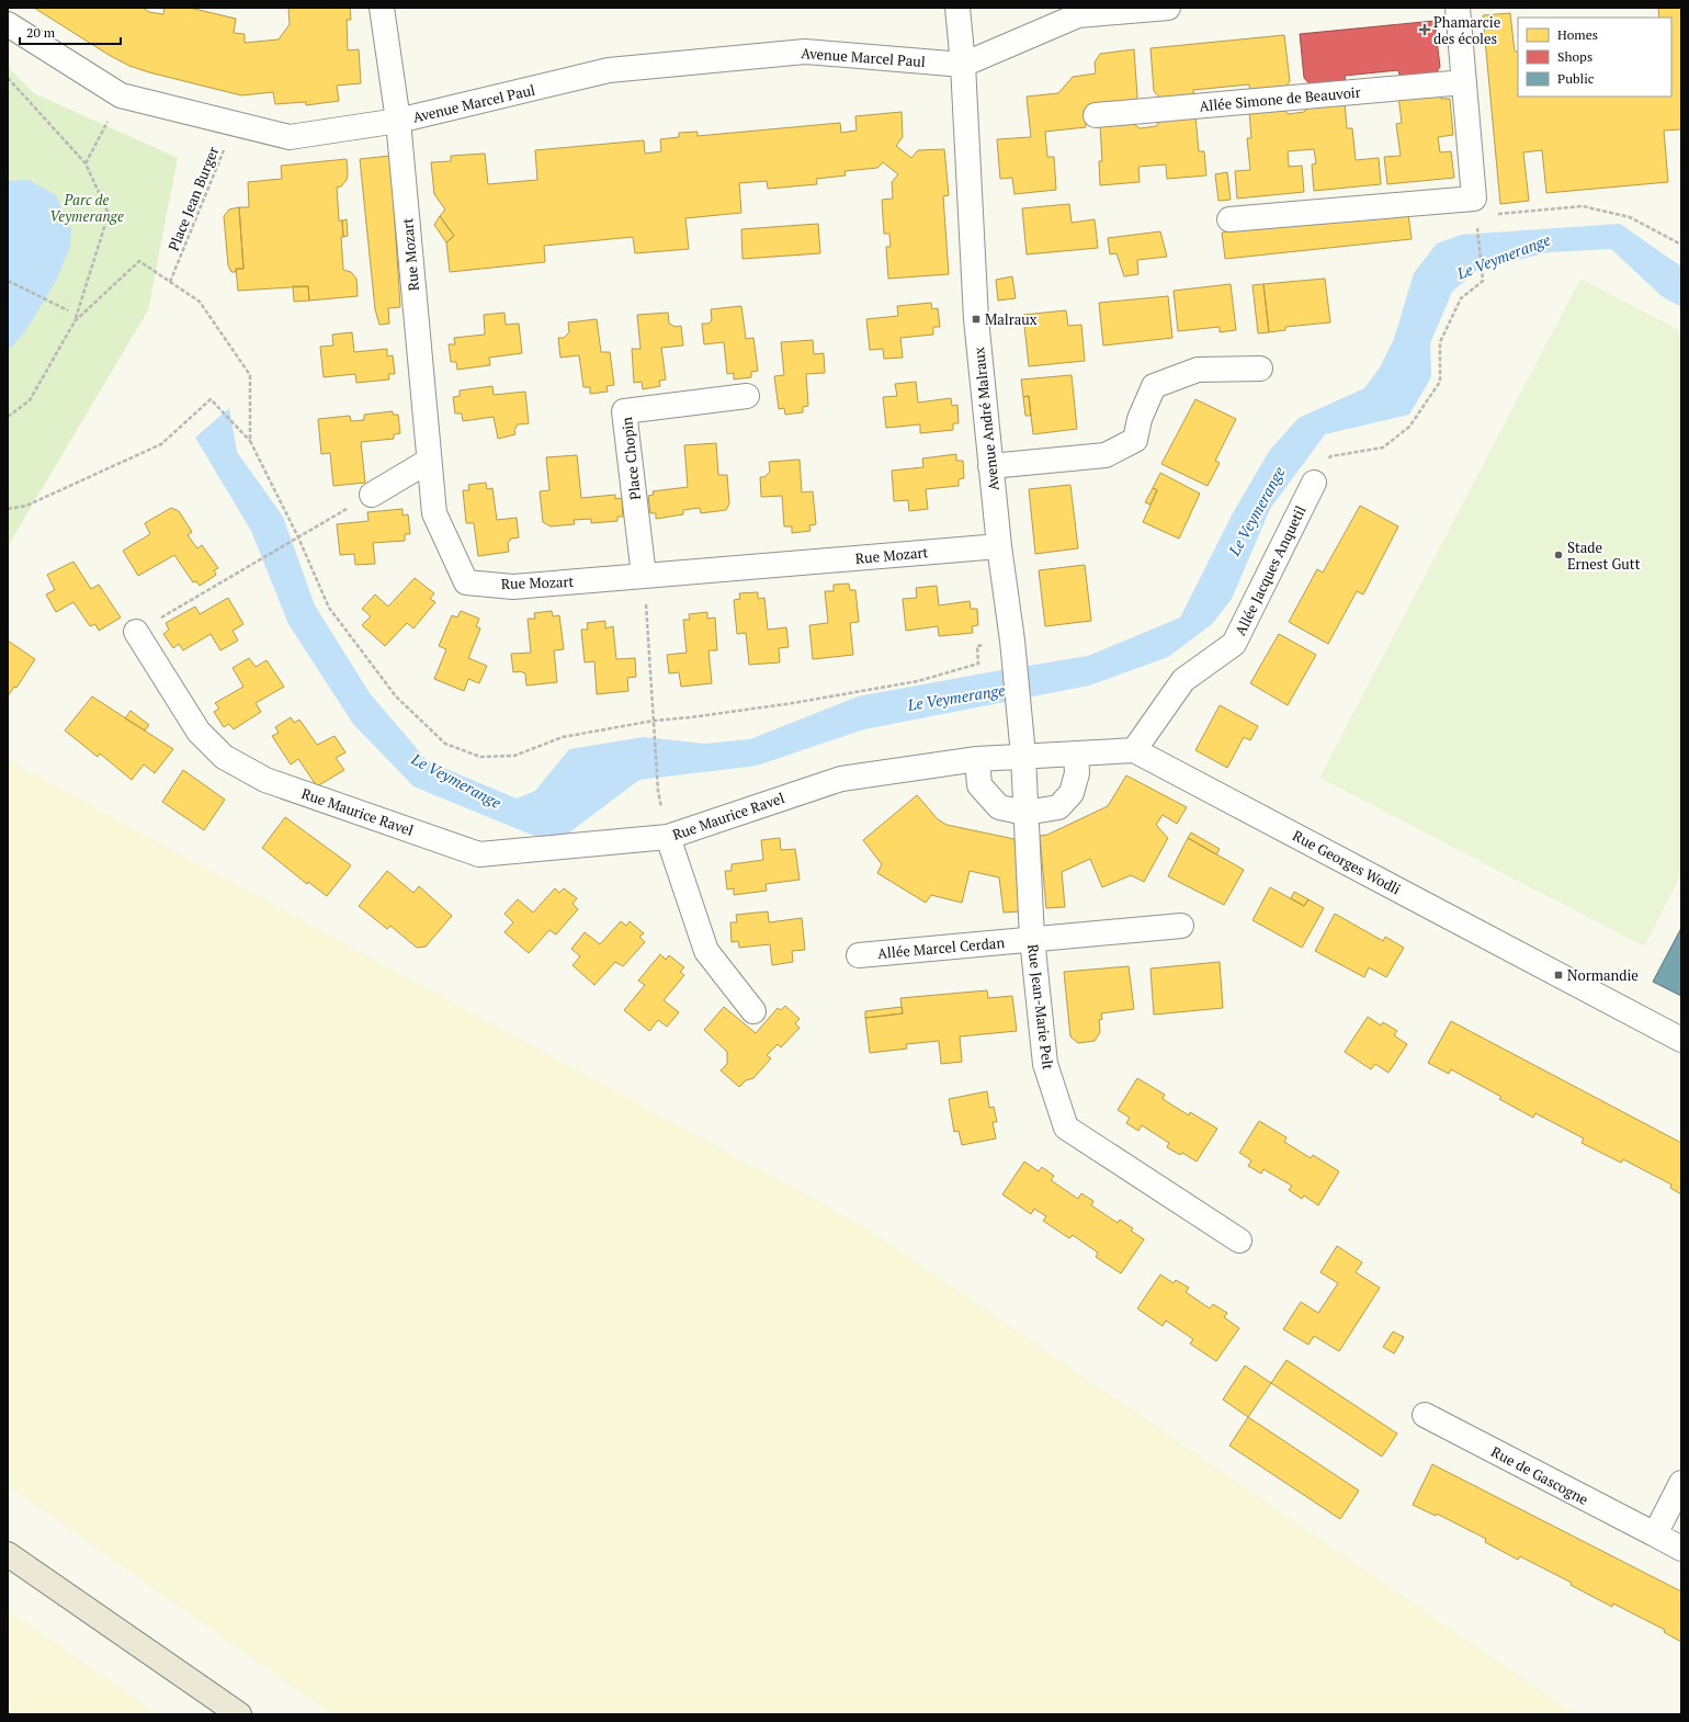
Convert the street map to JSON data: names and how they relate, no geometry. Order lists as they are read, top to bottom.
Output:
{
  "streets": {
    "street": [
      "Avenue Marcel Paul",
      "Allée Simone de Beauvoir",
      "Rue Mozart",
      "Avenue André Malraux",
      "Place Chopin",
      "Allée Jacques Anquetil",
      "Rue Maurice Ravel",
      "Rue Georges Wodli",
      "Allée Marcel Cerdan",
      "Rue Jean-Marie Pelt",
      "Rue de Gascogne"
    ],
    "path": ["Place Jean Burger"]
  },
  "crossings": [
    ["Avenue Marcel Paul", "Place Jean Burger"],
    ["Avenue Marcel Paul", "Rue Mozart"],
    ["Avenue Marcel Paul", "Avenue André Malraux"],
    ["Rue Mozart", "Avenue André Malraux"],
    ["Rue Mozart", "Place Chopin"],
    ["Avenue André Malraux", "Rue Maurice Ravel"],
    ["Avenue André Malraux", "Rue Jean-Marie Pelt"],
    ["Allée Jacques Anquetil", "Rue Georges Wodli"],
    ["Rue Maurice Ravel", "Rue Jean-Marie Pelt"],
    ["Allée Marcel Cerdan", "Rue Jean-Marie Pelt"]
  ],
  "water": ["Le Veymerange"],
  "parks": ["Parc de Veymerange"],
  "places": {
    "health": ["Phamarcie des écoles"],
    "transit": ["Malraux", "Normandie"],
    "other": ["Stade Ernest Gutt"]
  },
  "legend": ["Homes", "Shops", "Public"],
  "scale_bar": "20 m"
}
